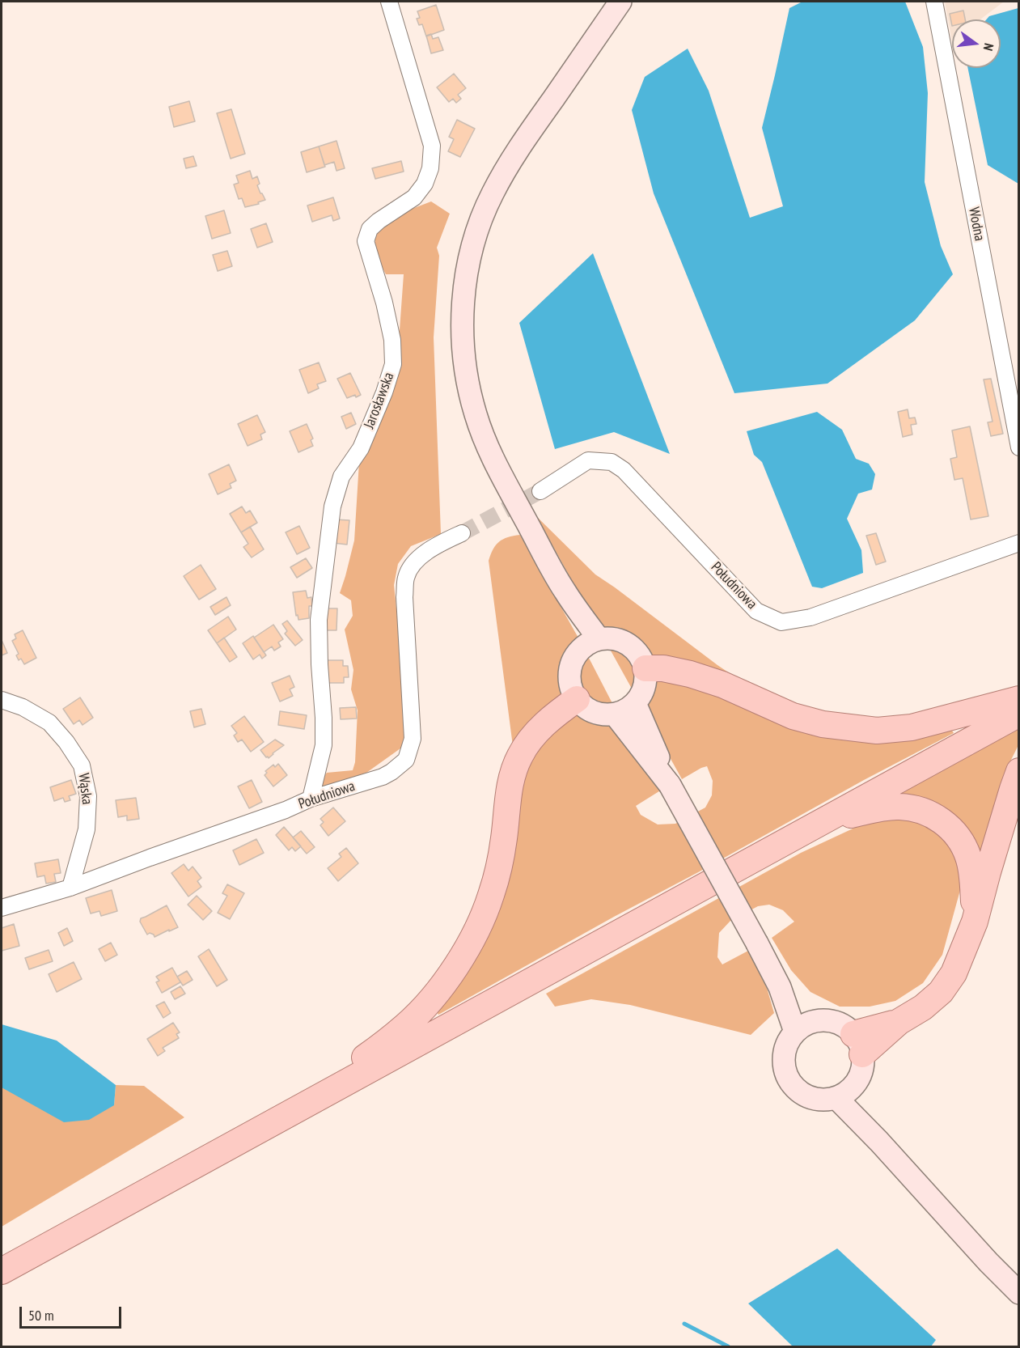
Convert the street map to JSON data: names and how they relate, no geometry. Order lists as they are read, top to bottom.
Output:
{
  "streets": {
    "street": [
      "Wodna",
      "Jarosławska",
      "Południowa",
      "Wąska"
    ]
  },
  "crossings": [
    ["Jarosławska", "Południowa"],
    ["Południowa", "Wąska"]
  ],
  "scale_bar": "50 m",
  "north": "right"
}
